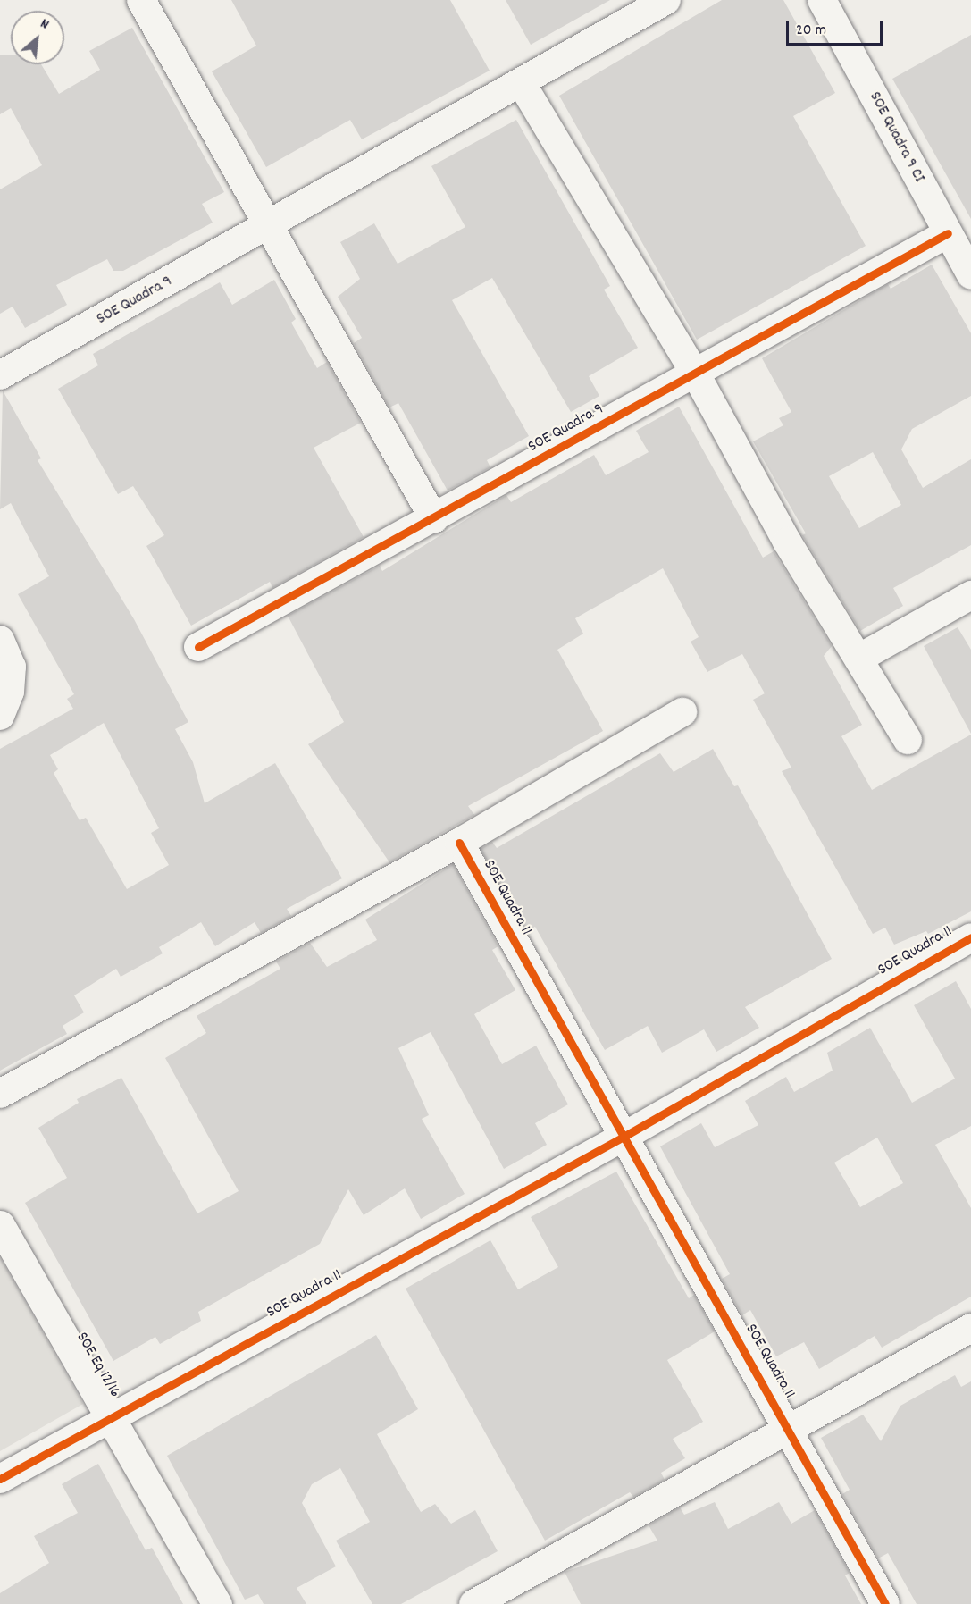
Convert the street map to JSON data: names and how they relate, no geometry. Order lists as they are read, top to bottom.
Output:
{
  "streets": {
    "street": [
      "SOE Quadra 9 CI",
      "SOE Quadra 9",
      "SOE Quadra 11",
      "SOE Eq 12/16"
    ]
  },
  "crossings": [
    ["SOE Quadra 9 CI", "SOE Quadra 9"],
    ["SOE Quadra 11", "SOE Eq 12/16"]
  ],
  "scale_bar": "20 m",
  "north": "top right"
}
